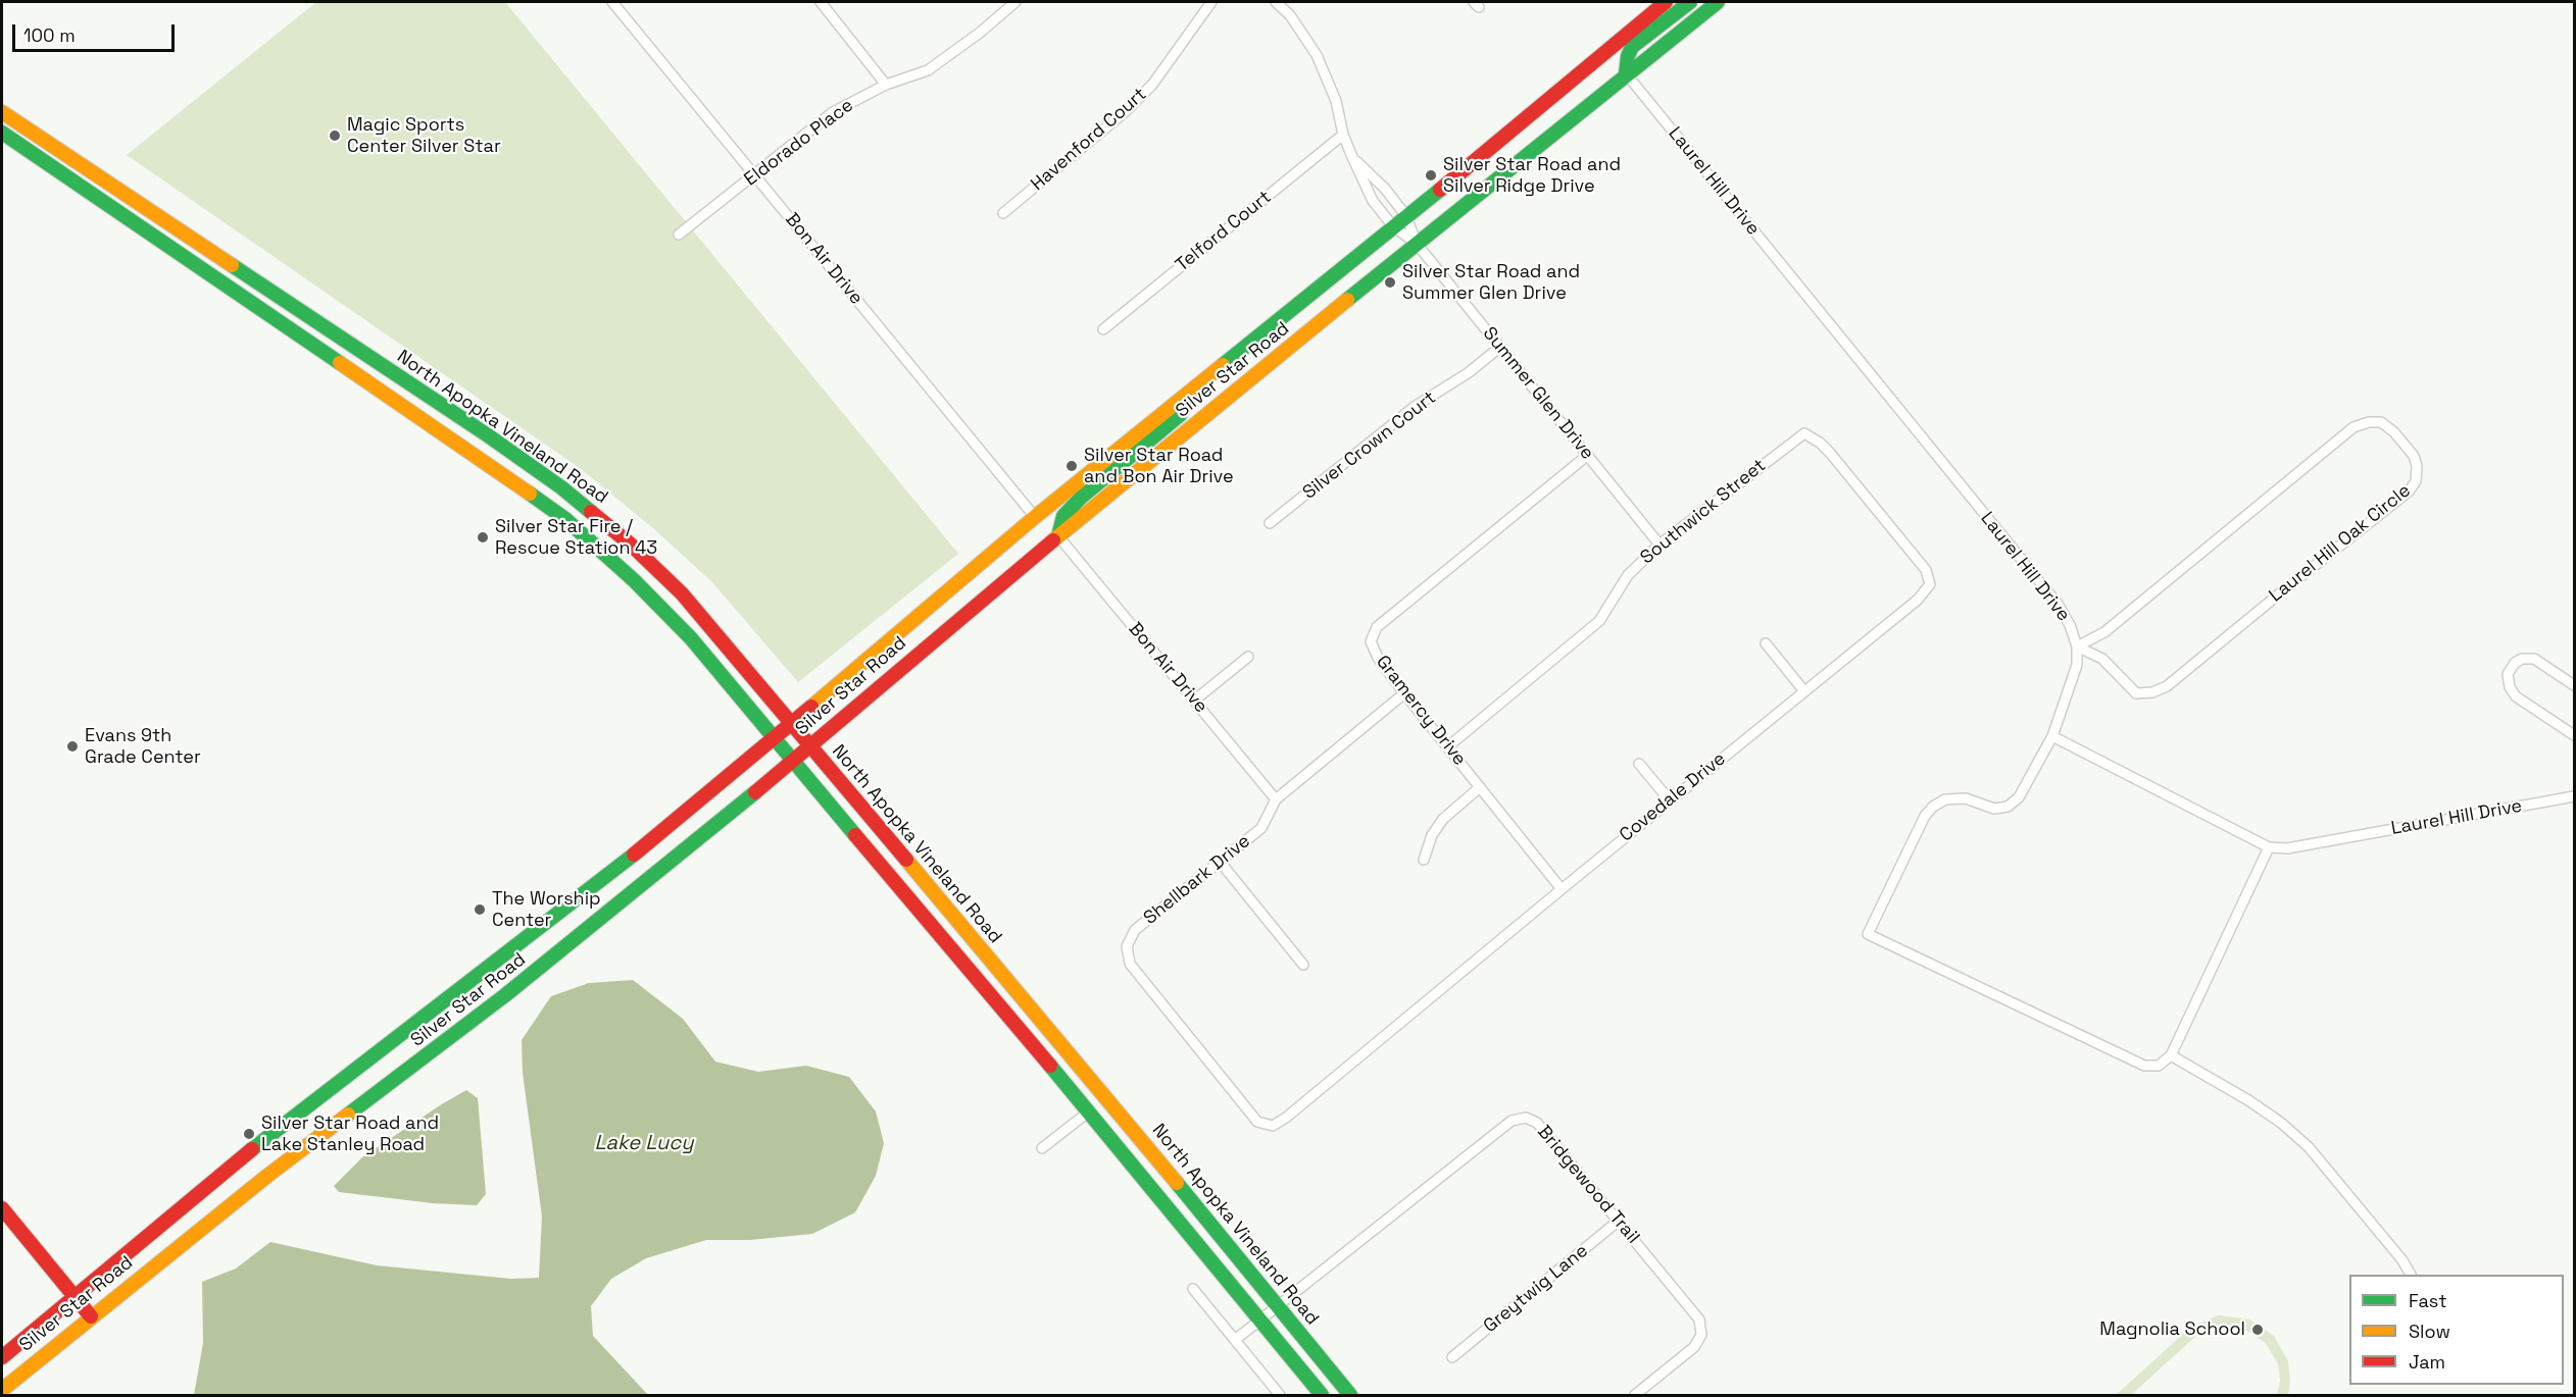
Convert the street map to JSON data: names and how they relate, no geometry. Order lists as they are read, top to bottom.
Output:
{
  "streets": {
    "main road": ["Silver Star Road", "North Apopka Vineland Road"],
    "street": [
      "Havenford Court",
      "Eldorado Place",
      "Laurel Hill Drive",
      "Telford Court",
      "Bon Air Drive",
      "Summer Glen Drive",
      "Silver Crown Court",
      "Southwick Street",
      "Laurel Hill Oak Circle",
      "Gramercy Drive",
      "Covedale Drive",
      "Shellbark Drive",
      "Bridgewood Trail",
      "Greytwig Lane"
    ]
  },
  "crossings": [
    ["Eldorado Place", "Bon Air Drive"],
    ["Laurel Hill Drive", "Silver Star Road"],
    ["Laurel Hill Drive", "Laurel Hill Oak Circle"],
    ["Bon Air Drive", "Silver Star Road"],
    ["Bon Air Drive", "Shellbark Drive"],
    ["Silver Star Road", "Summer Glen Drive"],
    ["Silver Star Road", "North Apopka Vineland Road"],
    ["Summer Glen Drive", "Silver Crown Court"],
    ["Summer Glen Drive", "Southwick Street"],
    ["Summer Glen Drive", "Gramercy Drive"],
    ["North Apopka Vineland Road", "Bridgewood Trail"],
    ["Southwick Street", "Gramercy Drive"],
    ["Southwick Street", "Covedale Drive"],
    ["Gramercy Drive", "Covedale Drive"],
    ["Gramercy Drive", "Shellbark Drive"],
    ["Covedale Drive", "Shellbark Drive"],
    ["Bridgewood Trail", "Greytwig Lane"]
  ],
  "water": ["Lake Lucy"],
  "places": [
    "Magic Sports Center Silver Star",
    "Silver Star Road and Silver Ridge Drive",
    "Silver Star Road and Summer Glen Drive",
    "Silver Star Road and Bon Air Drive",
    "Silver Star Fire / Rescue Station 43",
    "Evans 9th Grade Center",
    "The Worship Center",
    "Silver Star Road and Lake Stanley Road",
    "Magnolia School"
  ],
  "legend": ["Fast", "Slow", "Jam"],
  "scale_bar": "100 m"
}
